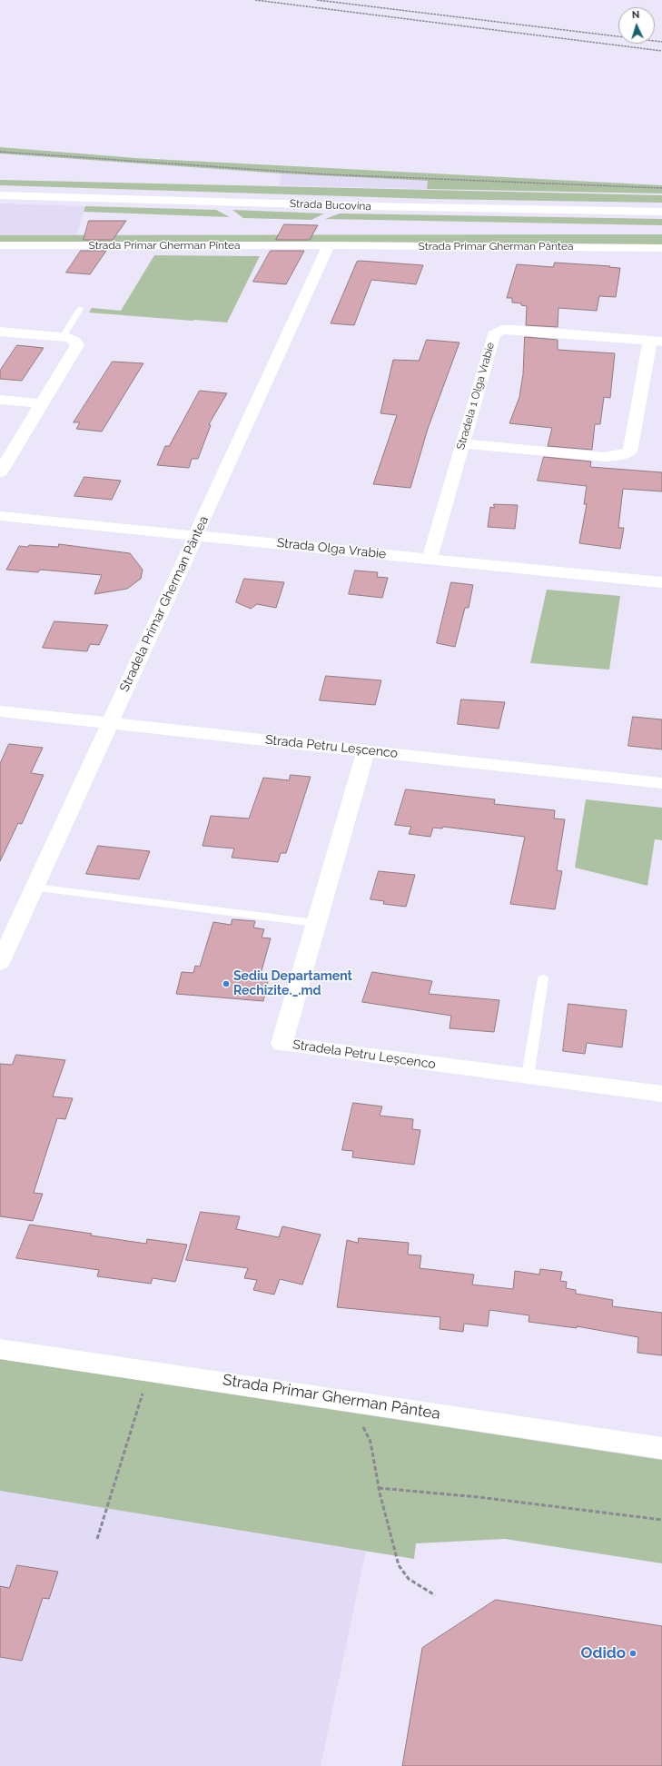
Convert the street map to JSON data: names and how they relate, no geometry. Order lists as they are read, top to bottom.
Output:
{
  "streets": {
    "street": [
      "Strada Bucovina",
      "Strada Primar Gherman Pîntea",
      "Strada Primar Gherman Pântea",
      "Stradela 1 Olga Vrabie",
      "Strada Olga Vrabie",
      "Stradela Primar Gherman Pântea",
      "Strada Petru Leșcenco",
      "Stradela Petru Leșcenco"
    ]
  },
  "crossings": [
    ["Strada Primar Gherman Pîntea", "Strada Primar Gherman Pântea"],
    ["Strada Primar Gherman Pîntea", "Stradela Primar Gherman Pântea"],
    ["Strada Primar Gherman Pântea", "Stradela Primar Gherman Pântea"],
    ["Stradela 1 Olga Vrabie", "Strada Olga Vrabie"],
    ["Strada Olga Vrabie", "Stradela Primar Gherman Pântea"],
    ["Stradela Primar Gherman Pântea", "Strada Petru Leșcenco"],
    ["Strada Petru Leșcenco", "Stradela Petru Leșcenco"]
  ],
  "places": ["Sediu Departament Rechizite._.md", "Odido"],
  "north": "top"
}
